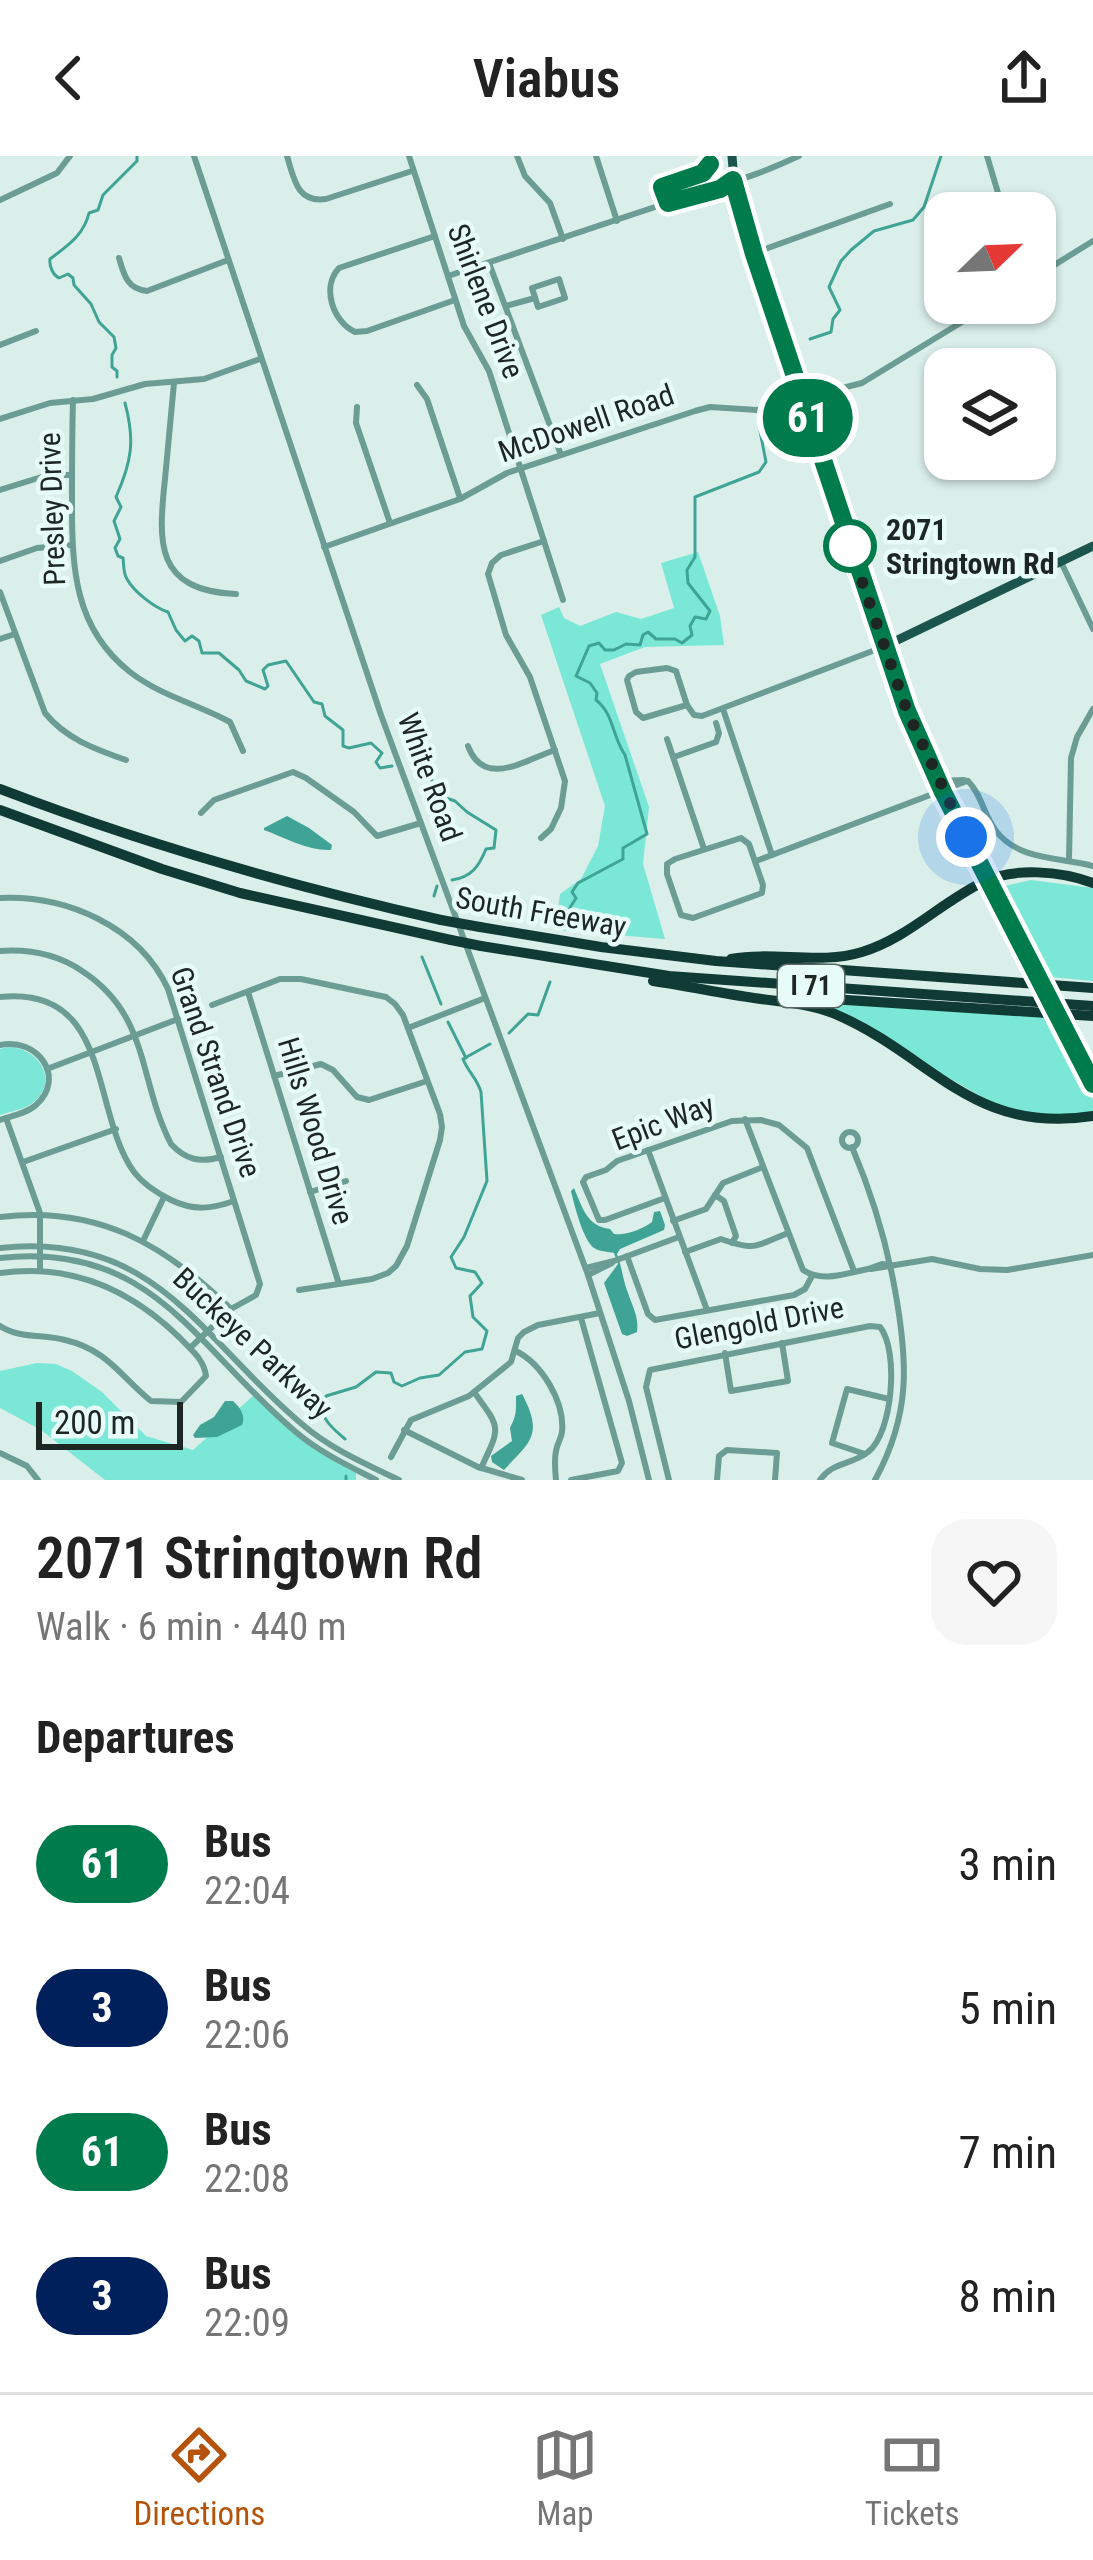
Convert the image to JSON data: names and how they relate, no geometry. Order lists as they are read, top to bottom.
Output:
{
  "streets": {
    "highway": ["South Freeway", "I 71"],
    "street": [
      "Shirlene Drive",
      "McDowell Road",
      "Presley Drive",
      "White Road",
      "Grand Strand Drive",
      "Epic Way",
      "Hills Wood Drive",
      "Glengold Drive",
      "Buckeye Parkway"
    ]
  },
  "crossings": [
    ["Shirlene Drive", "McDowell Road"],
    ["McDowell Road", "White Road"],
    ["South Freeway", "I 71"]
  ],
  "places": ["2071 Stringtown Rd"],
  "lines": ["bus line 61"],
  "scale_bar": "200 m",
  "north": "top right",
  "page": {
    "header": "Viabus",
    "on_map": "61",
    "scale": "200 m",
    "heading": [
      ["2071 Stringtown Rd", "Walk · 6 min · 440 m"],
      "Departures"
    ],
    "list": [
      {
        "mark": "61",
        "name": "Bus",
        "note": "22:04",
        "value": "3 min"
      },
      {
        "mark": "3",
        "name": "Bus",
        "note": "22:06",
        "value": "5 min"
      },
      {
        "mark": "61",
        "name": "Bus",
        "note": "22:08",
        "value": "7 min"
      },
      {
        "mark": "3",
        "name": "Bus",
        "note": "22:09",
        "value": "8 min"
      }
    ],
    "tabs": ["Directions", "Map", "Tickets"]
  }
}
